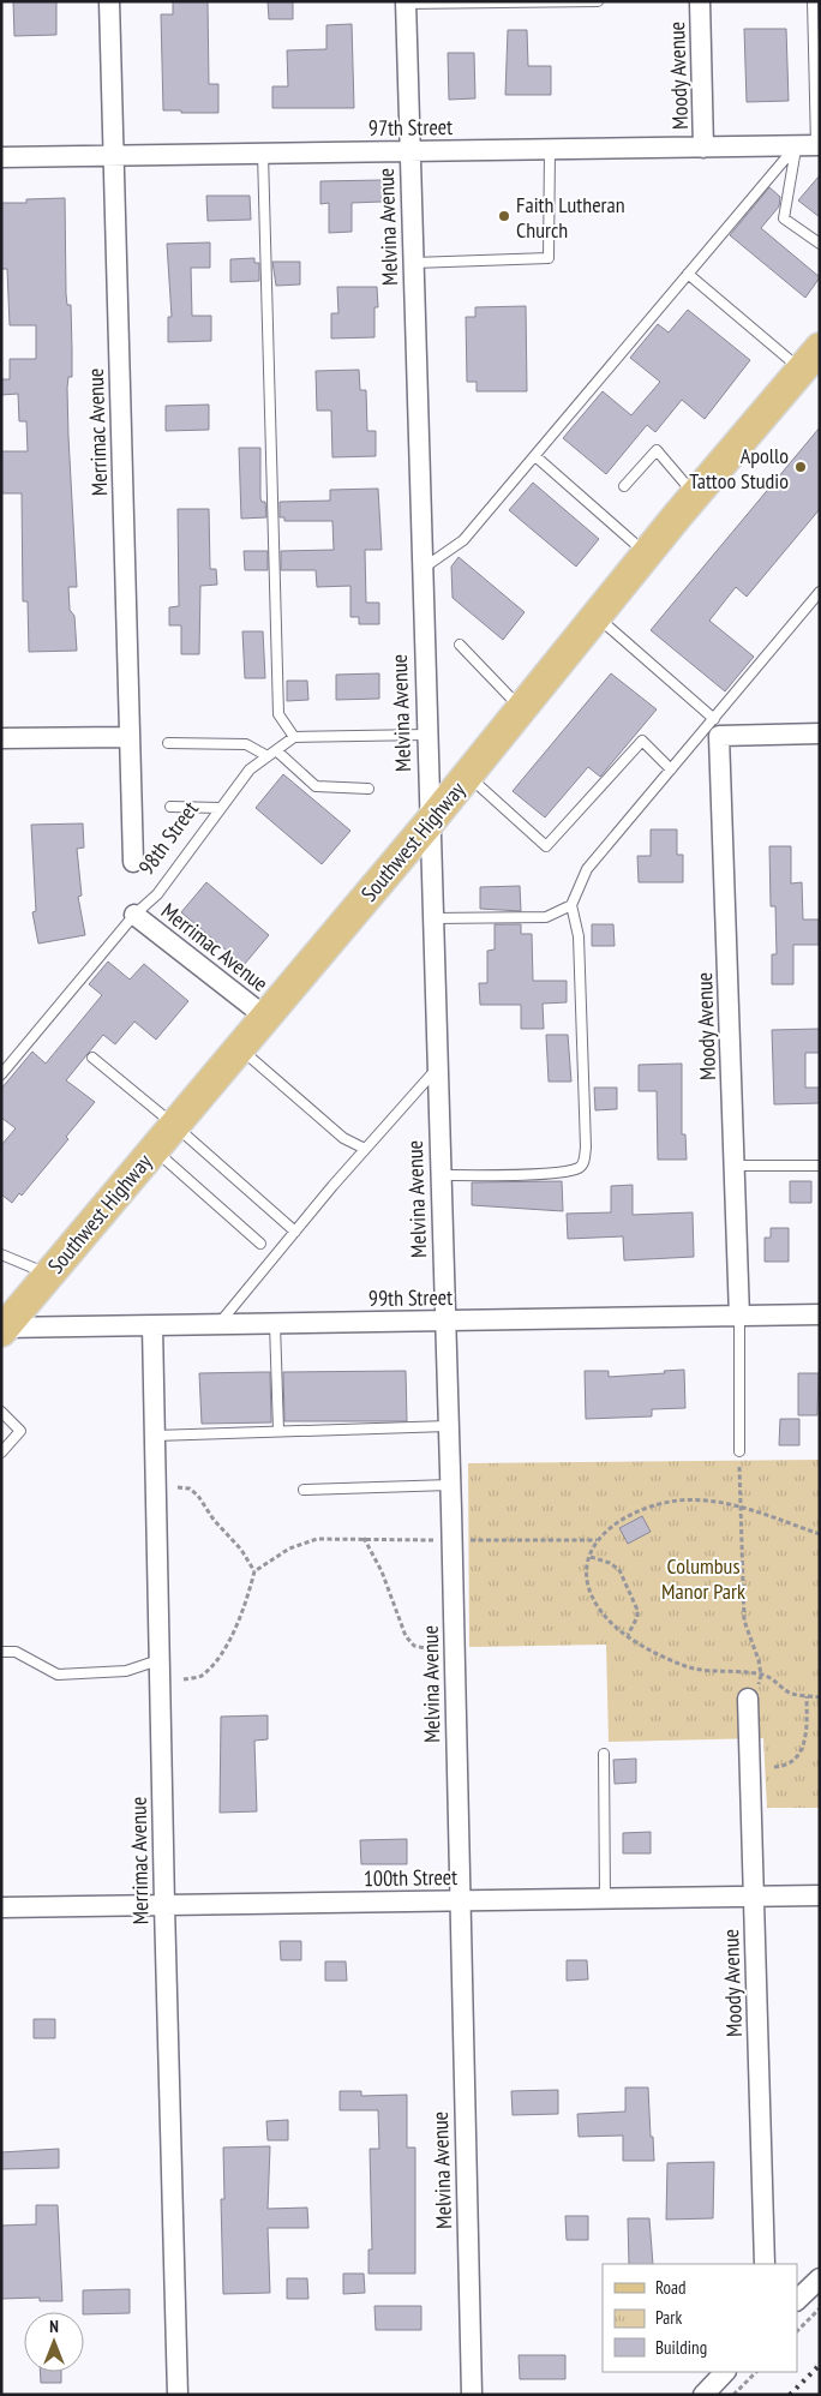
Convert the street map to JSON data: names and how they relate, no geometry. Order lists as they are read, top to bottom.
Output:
{
  "streets": {
    "main road": ["Southwest Highway"],
    "street": [
      "Moody Avenue",
      "97th Street",
      "Melvina Avenue",
      "Merrimac Avenue",
      "99th Street",
      "100th Street"
    ],
    "lane": ["98th Street"]
  },
  "crossings": [
    ["Moody Avenue", "97th Street"],
    ["Moody Avenue", "99th Street"],
    ["Moody Avenue", "100th Street"],
    ["97th Street", "Melvina Avenue"],
    ["97th Street", "Merrimac Avenue"],
    ["Melvina Avenue", "Southwest Highway"],
    ["Melvina Avenue", "99th Street"],
    ["Melvina Avenue", "100th Street"],
    ["Merrimac Avenue", "98th Street"],
    ["Merrimac Avenue", "Southwest Highway"],
    ["Merrimac Avenue", "99th Street"],
    ["Merrimac Avenue", "100th Street"],
    ["Southwest Highway", "99th Street"]
  ],
  "parks": ["Columbus Manor Park"],
  "places": ["Faith Lutheran Church", "Apollo Tattoo Studio"],
  "legend": ["Road", "Park", "Building"],
  "north": "top"
}
